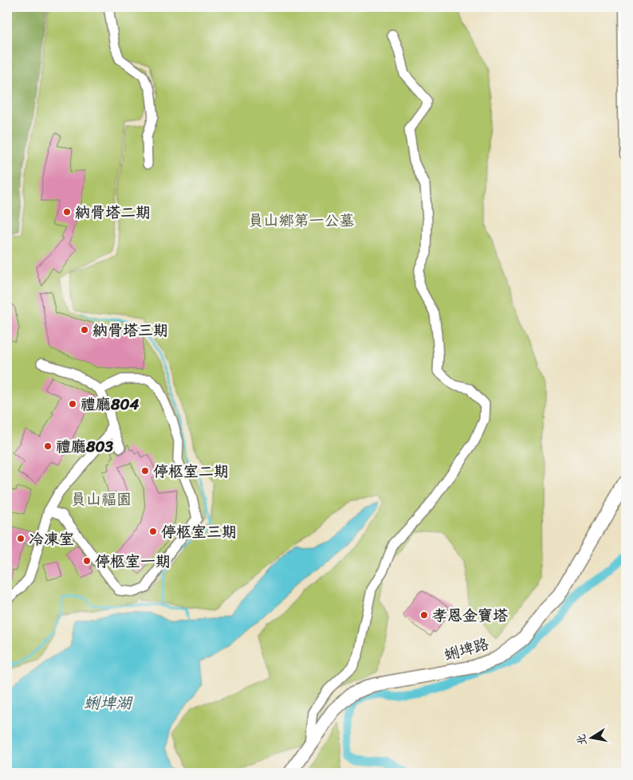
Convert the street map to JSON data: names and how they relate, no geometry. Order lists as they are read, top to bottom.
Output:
{
  "streets": {
    "street": ["蜊埤路"]
  },
  "water": ["蜊埤湖"],
  "parks": ["員山鄉第一公墓", "員山福園"],
  "places": [
    "納骨塔二期",
    "納骨塔三期",
    "禮廳804",
    "禮廳803",
    "停柩室二期",
    "停柩室三期",
    "冷凍室",
    "停柩室一期",
    "孝恩金寶塔"
  ],
  "north": "left"
}
